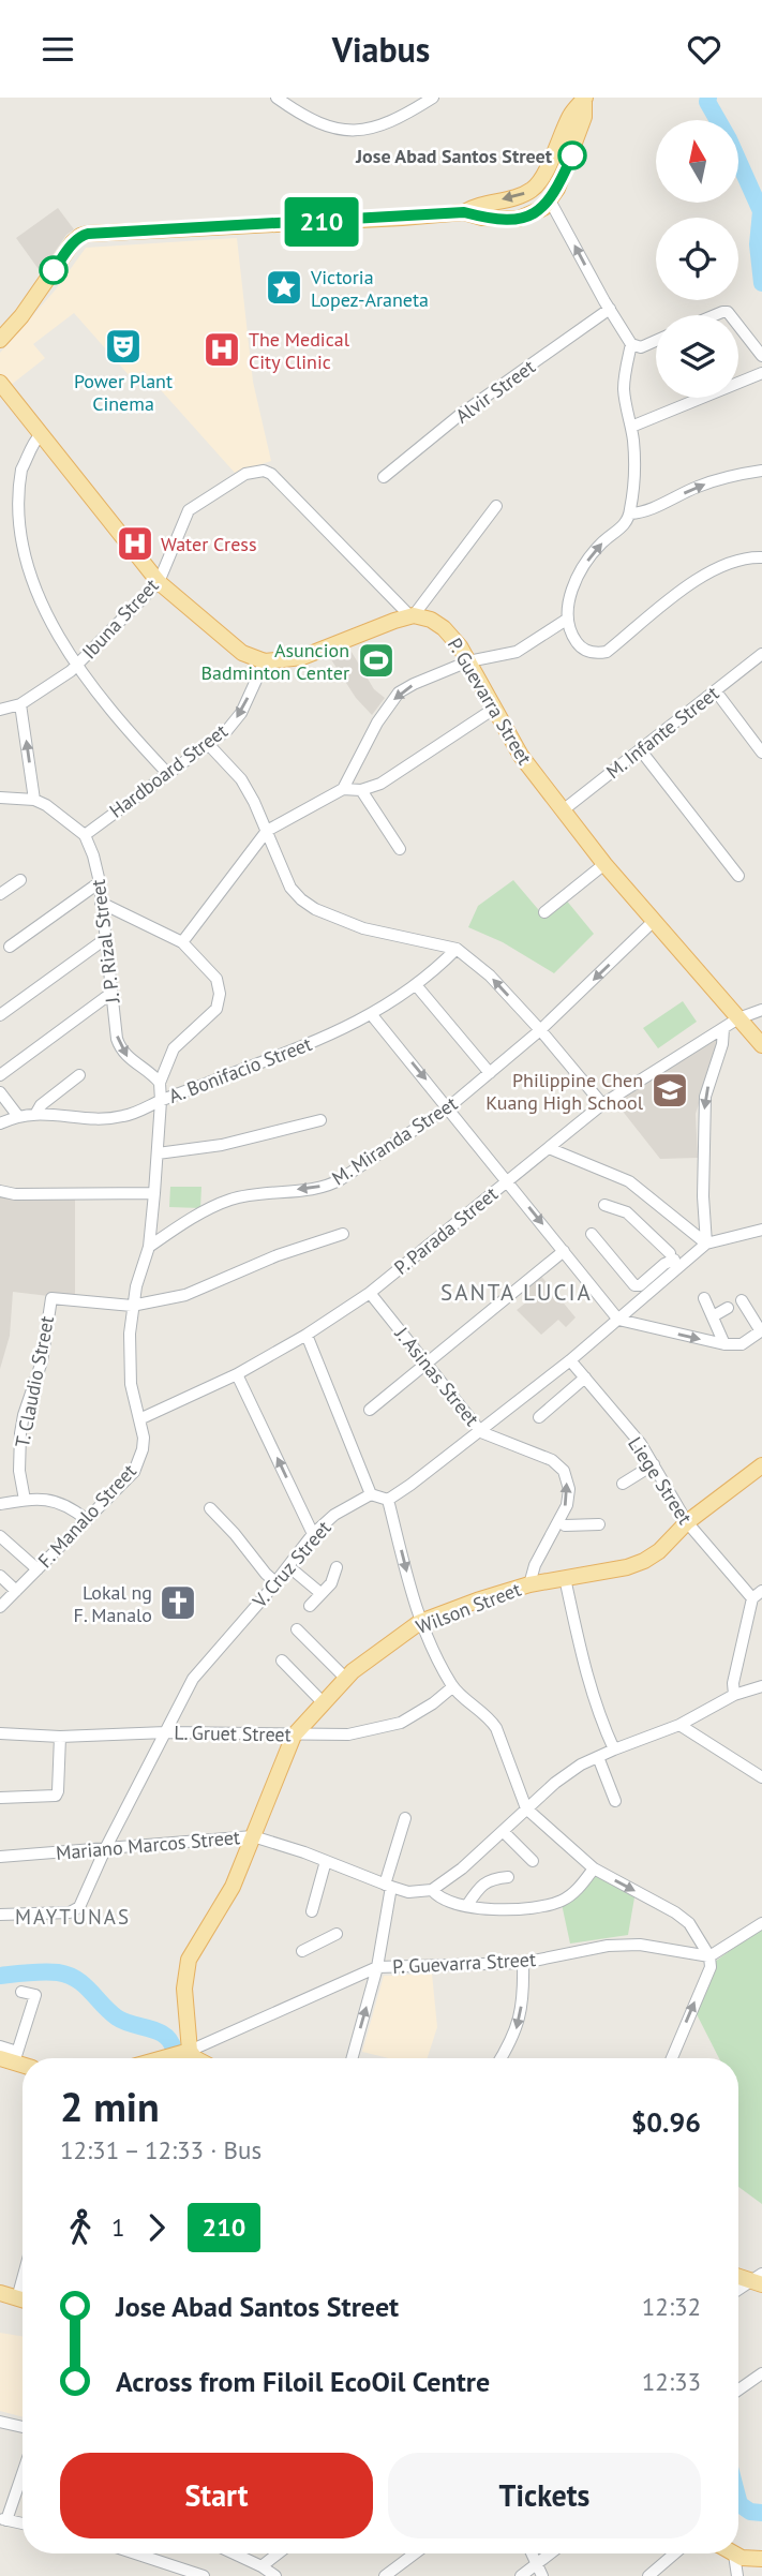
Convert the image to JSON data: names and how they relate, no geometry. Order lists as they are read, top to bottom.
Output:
{
  "streets": {
    "main road": ["P. Guevarra Street", "Wilson Street"],
    "street": [
      "Alvir Street",
      "Ibuna Street",
      "M. Infante Street",
      "Hardboard Street",
      "J. P. Rizal Street",
      "A. Bonifacio Street",
      "M. Miranda Street",
      "P. Parada Street",
      "J. Asinas Street",
      "T. Claudio Street",
      "Liege Street",
      "F. Manalo Street",
      "V. Cruz Street",
      "L. Gruet Street",
      "Mariano Marcos Street"
    ]
  },
  "crossings": [
    ["Ibuna Street", "P. Guevarra Street"],
    ["P. Guevarra Street", "M. Infante Street"],
    ["P. Guevarra Street", "M. Miranda Street"],
    ["P. Guevarra Street", "P. Parada Street"],
    ["P. Guevarra Street", "Wilson Street"],
    ["Hardboard Street", "J. P. Rizal Street"],
    ["J. P. Rizal Street", "F. Manalo Street"],
    ["A. Bonifacio Street", "F. Manalo Street"],
    ["M. Miranda Street", "F. Manalo Street"],
    ["P. Parada Street", "J. Asinas Street"],
    ["P. Parada Street", "F. Manalo Street"],
    ["J. Asinas Street", "Wilson Street"],
    ["T. Claudio Street", "F. Manalo Street"],
    ["Liege Street", "Wilson Street"],
    ["V. Cruz Street", "L. Gruet Street"],
    ["V. Cruz Street", "Mariano Marcos Street"],
    ["Wilson Street", "L. Gruet Street"],
    ["Wilson Street", "Mariano Marcos Street"]
  ],
  "one_way": ["Hardboard Street", "J. P. Rizal Street"],
  "districts": ["SANTA LUCIA", "MAYTUNAS"],
  "places": {
    "other": ["Jose Abad Santos Street"],
    "place": ["Victoria Lopez-Araneta"],
    "theatre": ["Power Plant Cinema"],
    "hospital": ["The Medical City Clinic", "Water Cress"],
    "sports": ["Asuncion Badminton Center"],
    "school or university": ["Philippine Chen Kuang High School"],
    "church": ["Lokal ng F. Manalo"]
  },
  "lines": ["bus line 210"],
  "north": "top",
  "page": {
    "header": "Viabus",
    "on_map": "210",
    "heading": ["2 min", "12:31 – 12:33 · Bus", "$0.96"],
    "legs": ["1", "210"],
    "list": [
      {
        "name": "Jose Abad Santos Street",
        "value": "12:32"
      },
      {
        "name": "Across from Filoil EcoOil Centre",
        "value": "12:33"
      }
    ],
    "buttons": ["Start", "Tickets"]
  }
}
